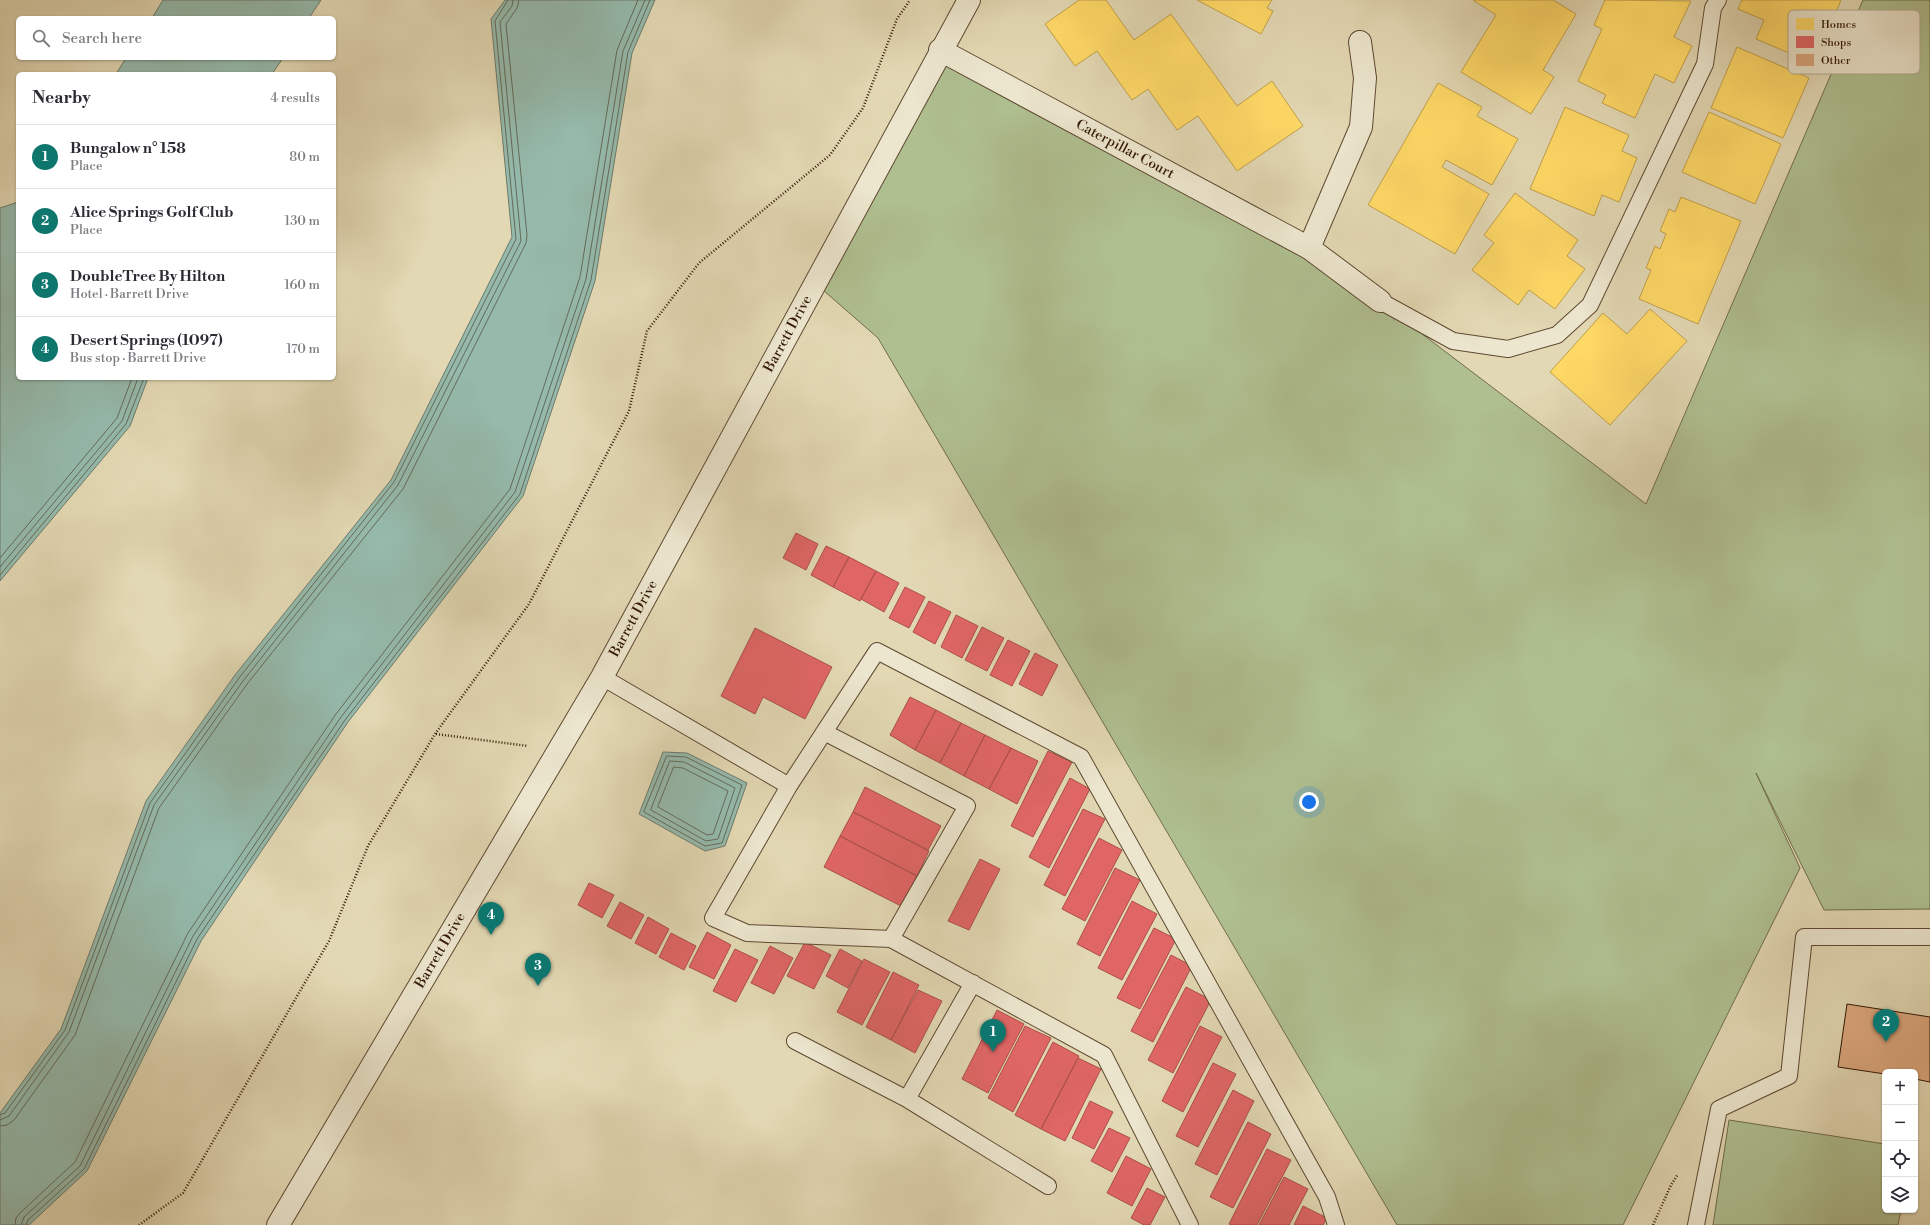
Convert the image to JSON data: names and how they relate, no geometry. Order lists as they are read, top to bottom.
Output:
{
  "streets": {
    "street": ["Caterpillar Court", "Barrett Drive"]
  },
  "crossings": [
    ["Caterpillar Court", "Barrett Drive"]
  ],
  "legend": ["Homes", "Shops", "Other"],
  "page": {
    "search": "Search here",
    "heading": ["Nearby", "4 results"],
    "list": [
      {
        "mark": "1",
        "name": "Bungalow n° 158",
        "note": "Place",
        "value": "80 m"
      },
      {
        "mark": "2",
        "name": "Alice Springs Golf Club",
        "note": "Place",
        "value": "130 m"
      },
      {
        "mark": "3",
        "name": "DoubleTree By Hilton",
        "note": "Hotel · Barrett Drive",
        "value": "160 m"
      },
      {
        "mark": "4",
        "name": "Desert Springs (1097)",
        "note": "Bus stop · Barrett Drive",
        "value": "170 m"
      }
    ],
    "pins": [
      "4",
      "3",
      "2",
      "1"
    ],
    "map_buttons": ["+", "−"]
  }
}
